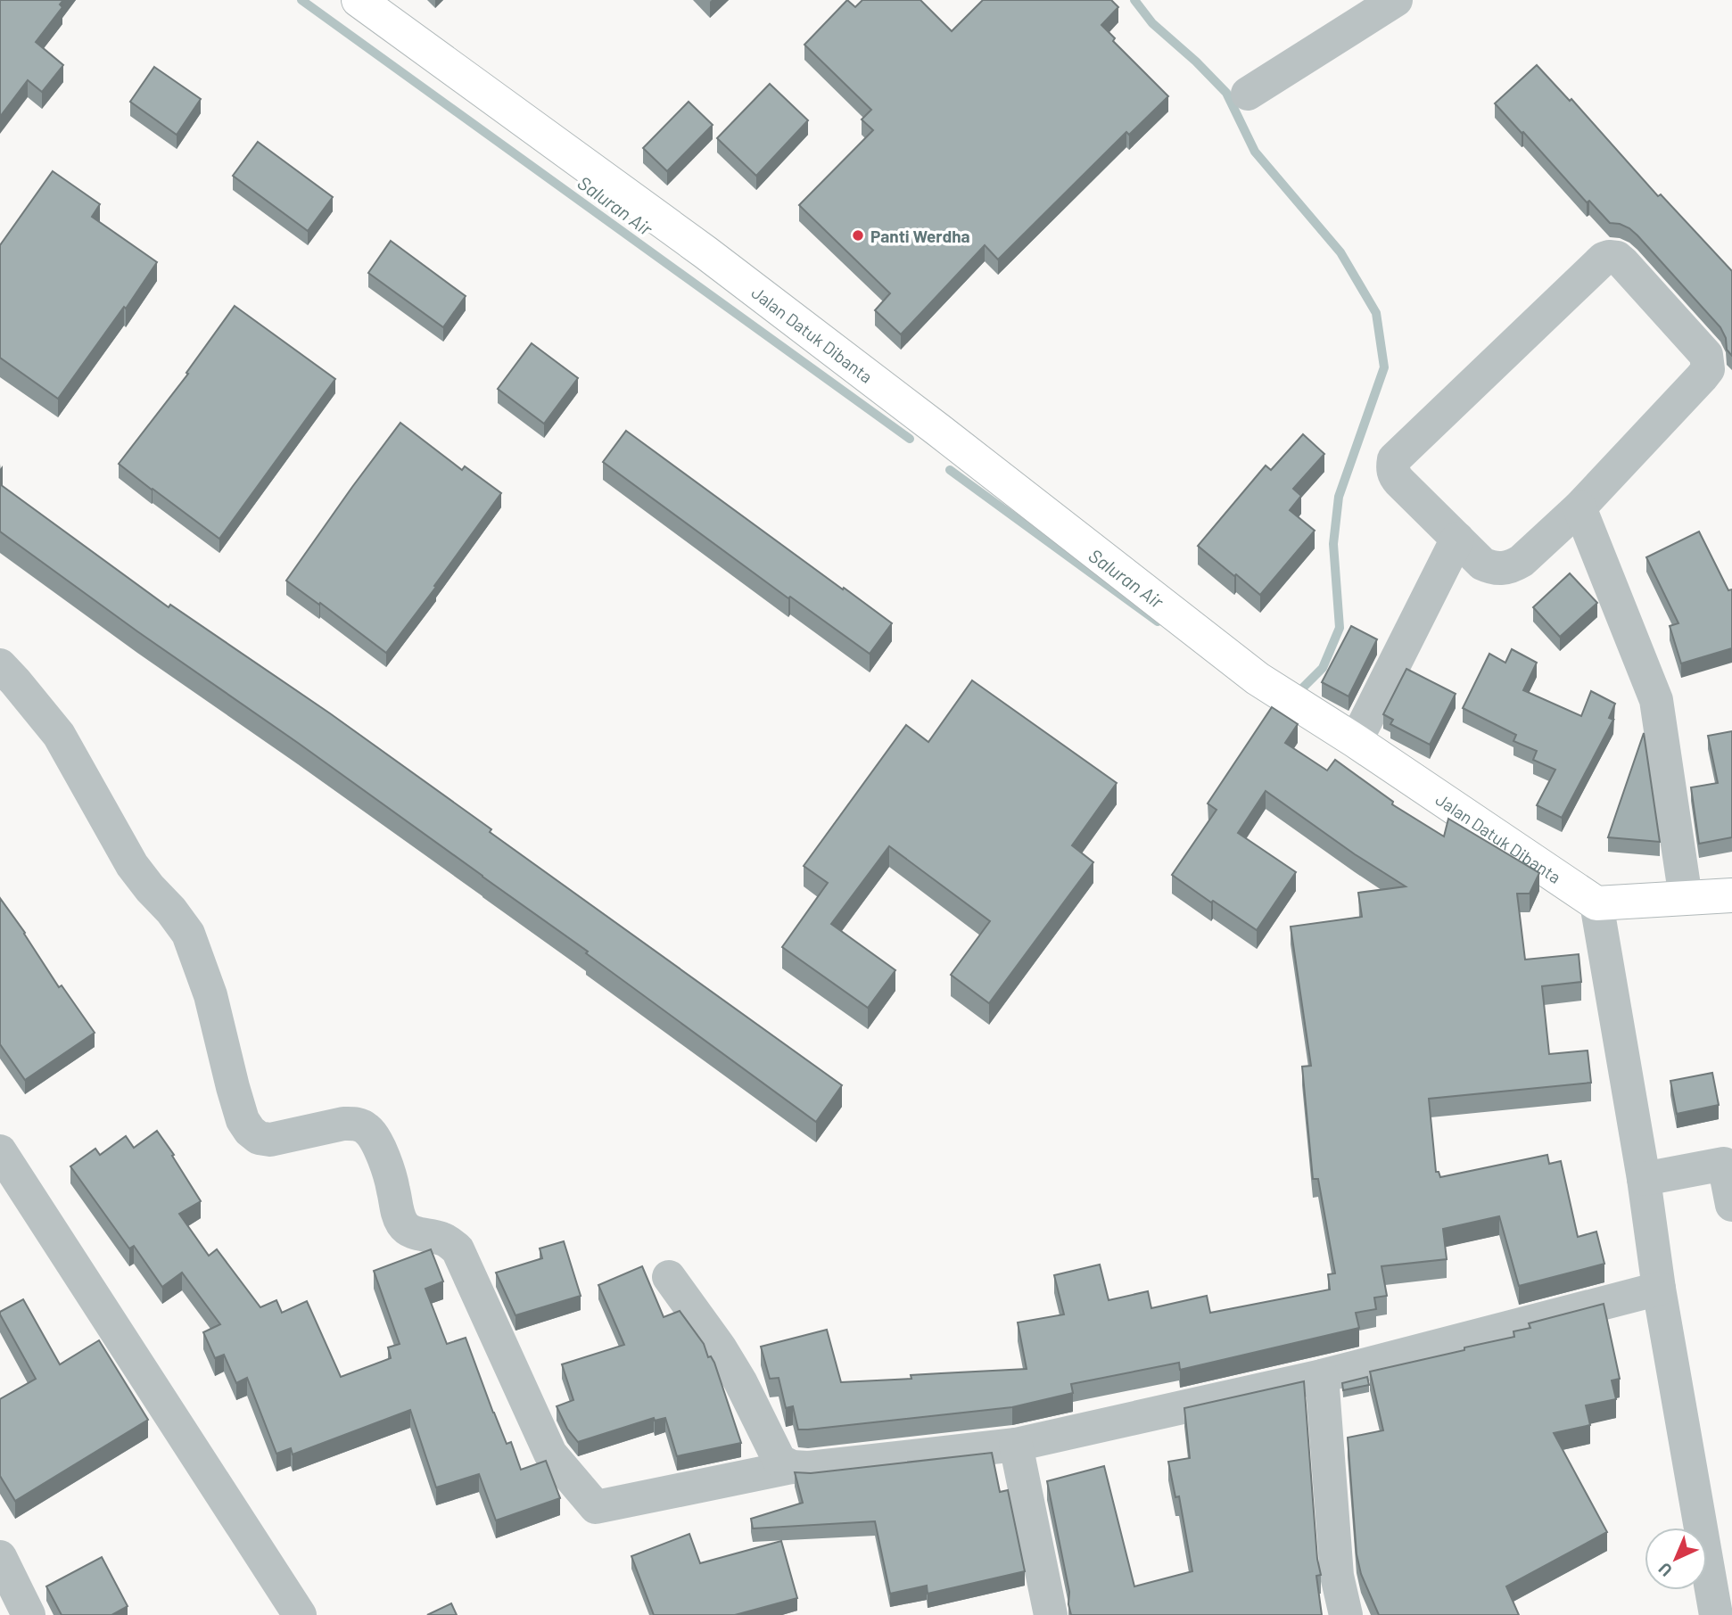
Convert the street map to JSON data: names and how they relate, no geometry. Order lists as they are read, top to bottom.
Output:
{
  "streets": {
    "main road": ["Jalan Datuk Dibanta"]
  },
  "water": ["Saluran Air"],
  "places": ["Panti Werdha"],
  "north": "bottom left"
}
